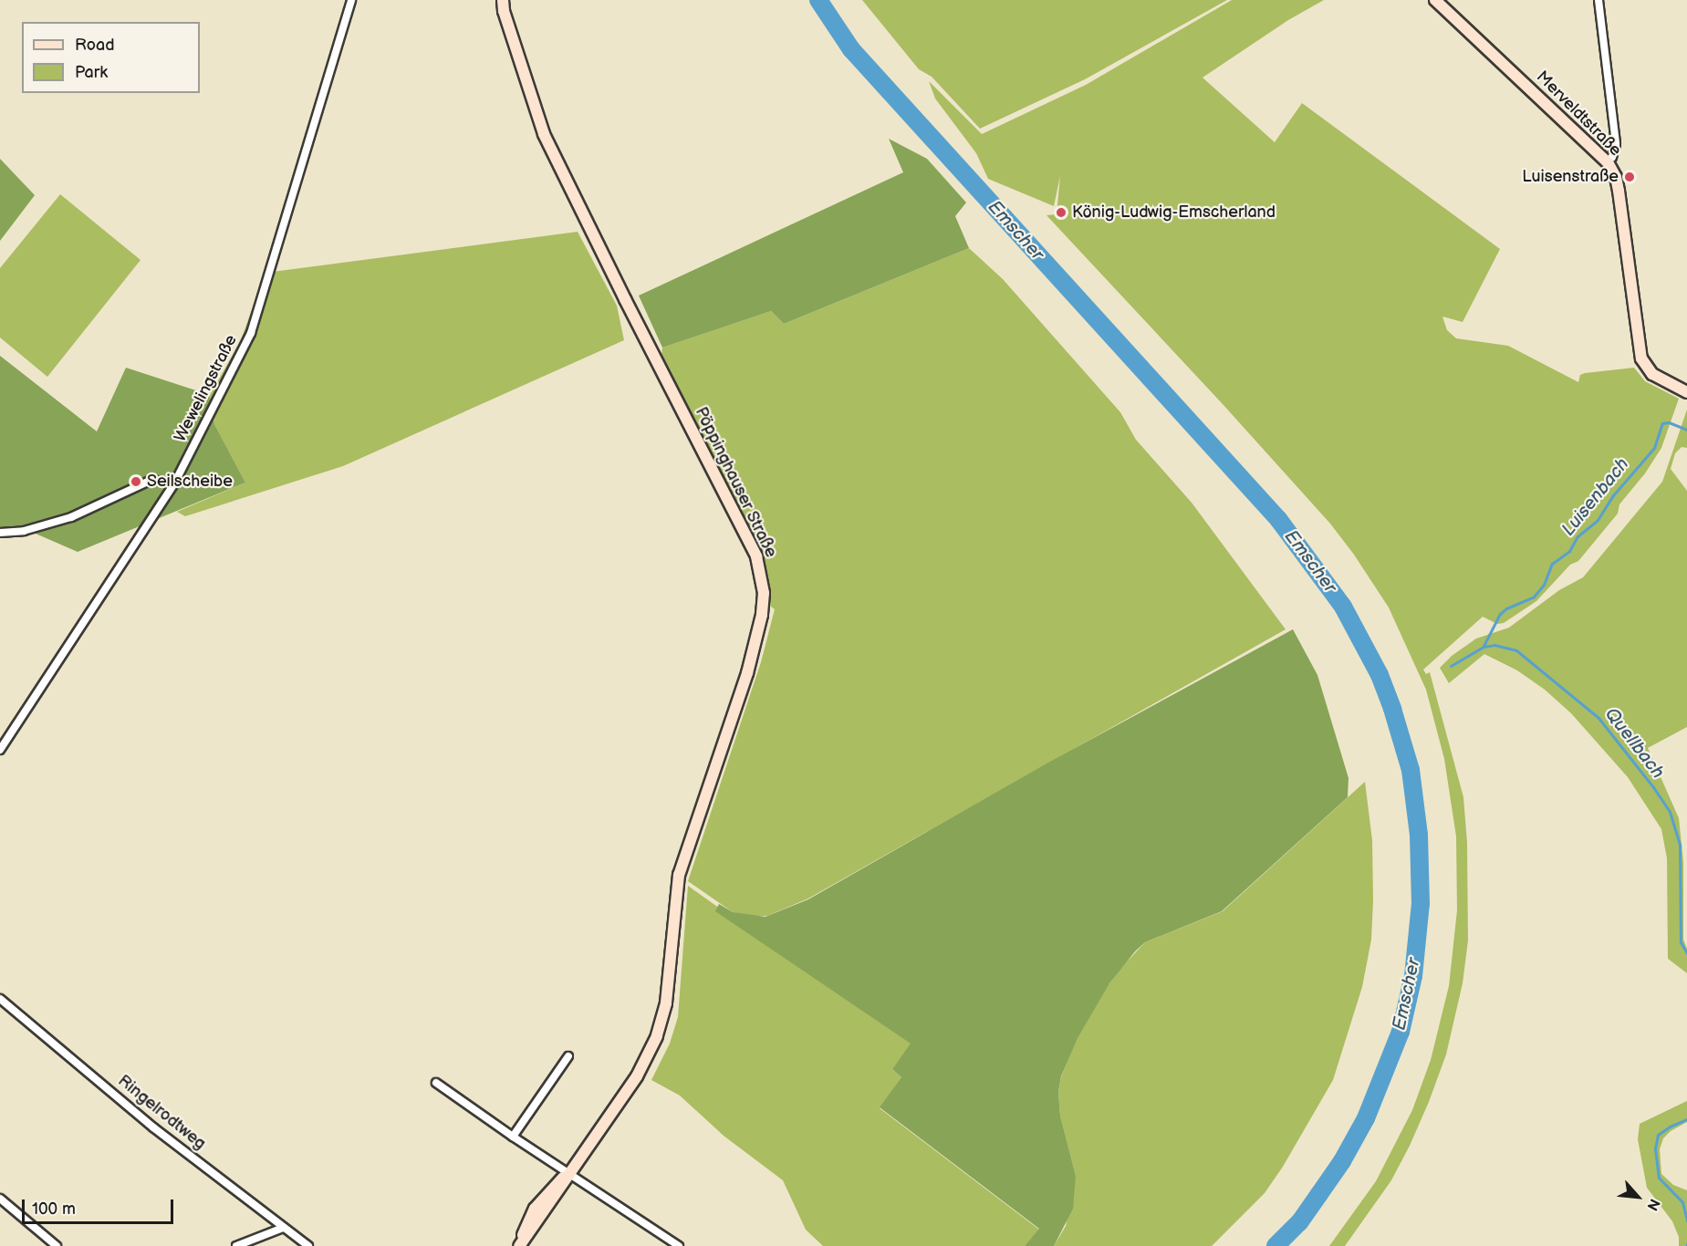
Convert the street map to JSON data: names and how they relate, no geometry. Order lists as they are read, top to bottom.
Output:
{
  "streets": {
    "main road": ["Merveldtstraße", "Pöppinghauser Straße"],
    "street": ["Wewelingstraße", "Ringelrodtweg"]
  },
  "water": ["Emscher", "Luisenbach", "Quellbach"],
  "places": ["Luisenstraße", "König-Ludwig-Emscherland", "Seilscheibe"],
  "legend": ["Road", "Park"],
  "scale_bar": "100 m",
  "north": "bottom right"
}
